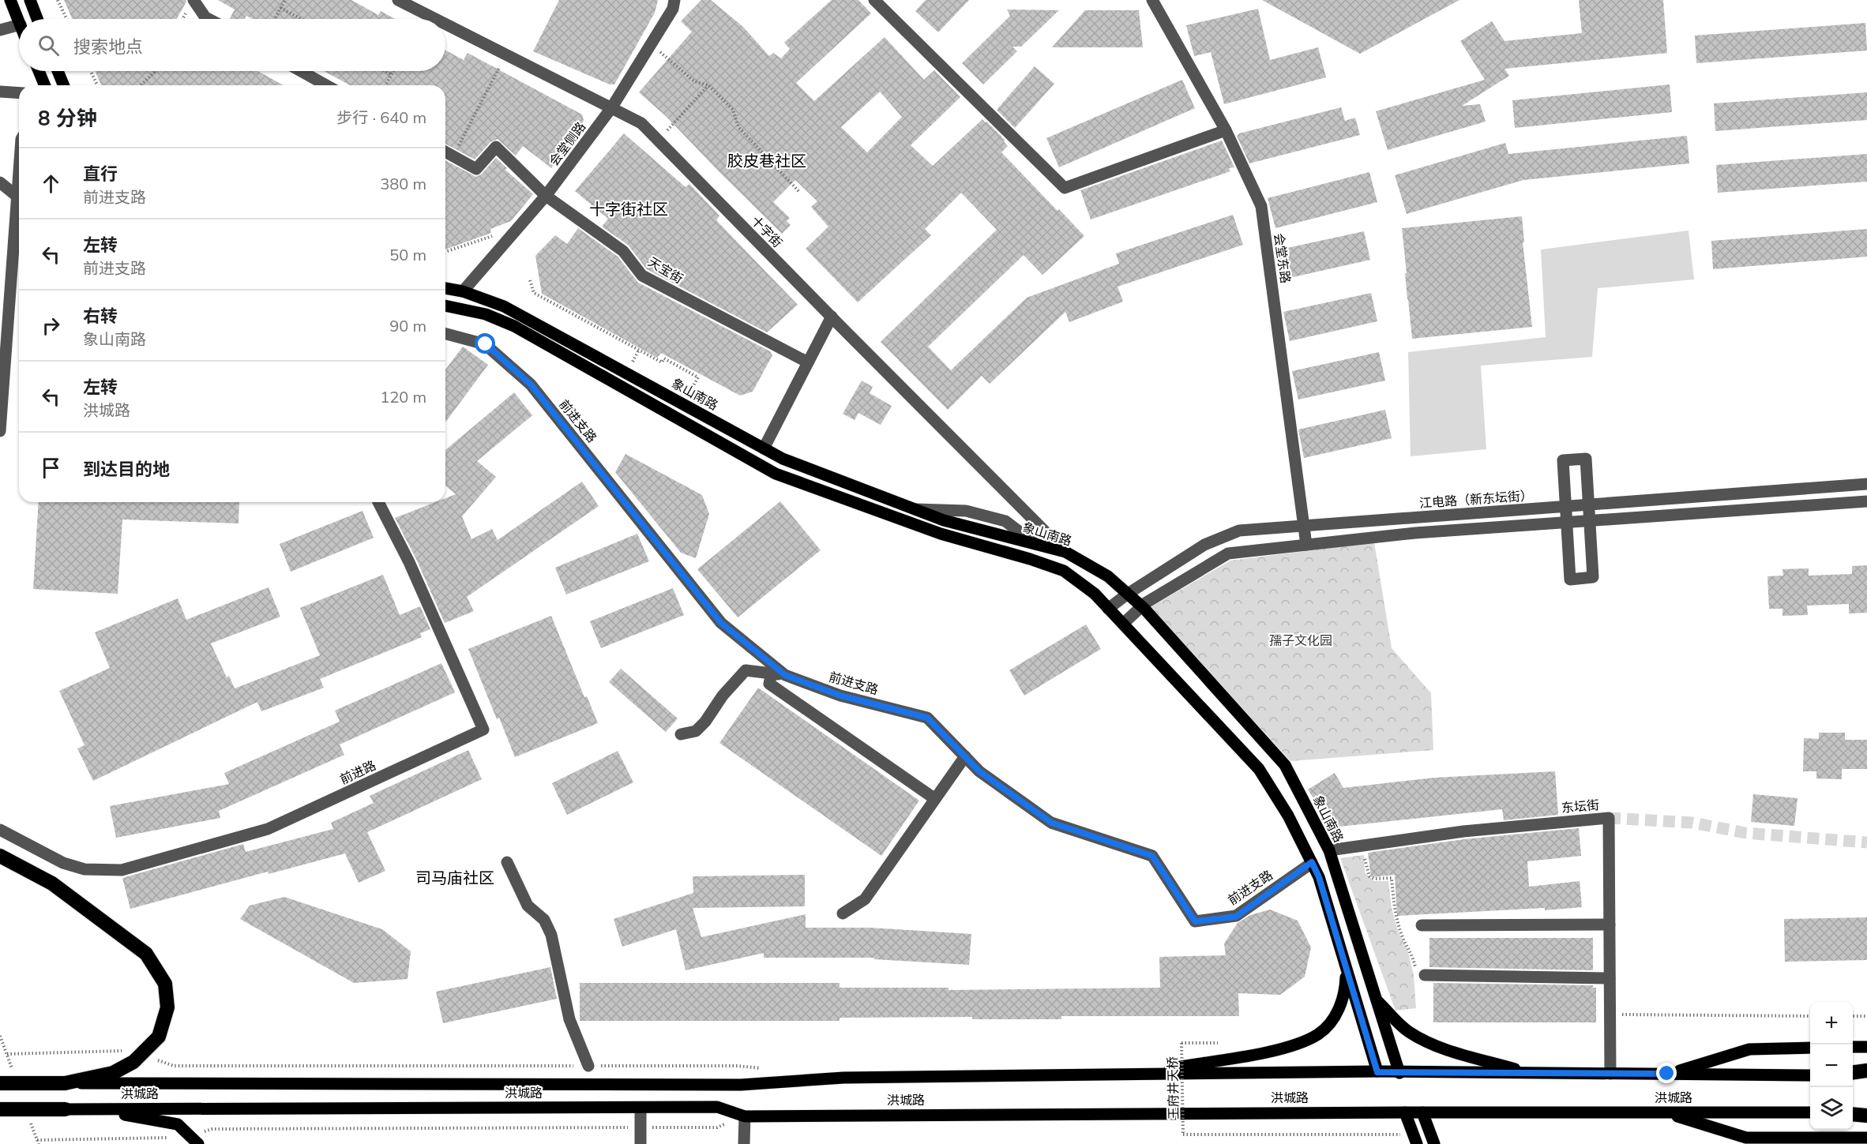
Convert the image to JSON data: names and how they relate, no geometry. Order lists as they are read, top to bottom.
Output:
{
  "streets": {
    "highway": ["洪城路"],
    "main road": ["象山南路"],
    "street": [
      "会堂侧路",
      "十字街",
      "会堂东路",
      "天宝街",
      "前进支路",
      "江电路（新东坛街）",
      "前进路",
      "东坛街"
    ],
    "path": ["王府井天桥"]
  },
  "crossings": [
    ["会堂侧路", "十字街"],
    ["会堂侧路", "天宝街"],
    ["会堂侧路", "象山南路"],
    ["十字街", "象山南路"],
    ["会堂东路", "江电路（新东坛街）"],
    ["象山南路", "江电路（新东坛街）"],
    ["象山南路", "东坛街"],
    ["象山南路", "洪城路"],
    ["东坛街", "洪城路"]
  ],
  "districts": ["胶皮巷社区", "十字街社区", "司马庙社区"],
  "parks": ["孺子文化园"],
  "page": {
    "search": "搜索地点",
    "heading": ["8 分钟", "步行 · 640 m"],
    "list": [
      ["直行", "前进支路", "380 m"],
      ["左转", "前进支路", "50 m"],
      ["右转", "象山南路", "90 m"],
      ["左转", "洪城路", "120 m"],
      "到达目的地"
    ],
    "map_buttons": ["+", "−"]
  }
}
